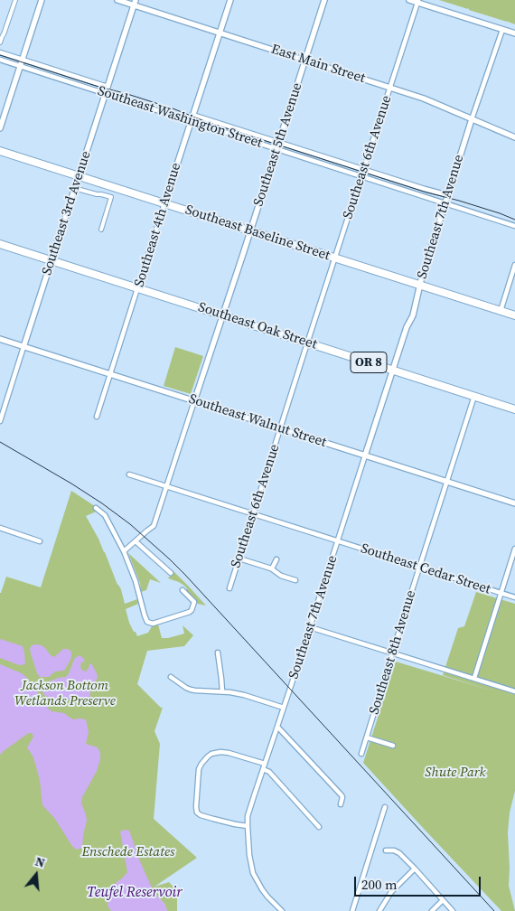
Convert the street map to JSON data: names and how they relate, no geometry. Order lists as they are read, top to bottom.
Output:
{
  "streets": {
    "highway": ["Southeast Baseline Street", "Southeast Oak Street", "OR 8"],
    "street": [
      "East Main Street",
      "Southeast Washington Street",
      "Southeast 5th Avenue",
      "Southeast 6th Avenue",
      "Southeast 3rd Avenue",
      "Southeast 7th Avenue",
      "Southeast 4th Avenue",
      "Southeast Walnut Street",
      "Southeast Cedar Street",
      "Southeast 8th Avenue"
    ]
  },
  "crossings": [
    ["East Main Street", "Southeast 5th Avenue"],
    ["East Main Street", "Southeast 6th Avenue"],
    ["East Main Street", "Southeast 3rd Avenue"],
    ["East Main Street", "Southeast 7th Avenue"],
    ["East Main Street", "Southeast 4th Avenue"],
    ["Southeast Washington Street", "Southeast 5th Avenue"],
    ["Southeast Washington Street", "Southeast 6th Avenue"],
    ["Southeast Washington Street", "Southeast 3rd Avenue"],
    ["Southeast Washington Street", "Southeast 7th Avenue"],
    ["Southeast Washington Street", "Southeast 4th Avenue"],
    ["Southeast 5th Avenue", "Southeast Baseline Street"],
    ["Southeast 5th Avenue", "Southeast Oak Street"],
    ["Southeast 5th Avenue", "Southeast Walnut Street"],
    ["Southeast 5th Avenue", "Southeast Cedar Street"],
    ["Southeast 6th Avenue", "Southeast Baseline Street"],
    ["Southeast 6th Avenue", "Southeast Oak Street"],
    ["Southeast 6th Avenue", "Southeast Walnut Street"],
    ["Southeast 6th Avenue", "Southeast Cedar Street"],
    ["Southeast 3rd Avenue", "Southeast Baseline Street"],
    ["Southeast 3rd Avenue", "Southeast Oak Street"],
    ["Southeast 3rd Avenue", "Southeast Walnut Street"],
    ["Southeast 7th Avenue", "Southeast Baseline Street"],
    ["Southeast 7th Avenue", "Southeast Oak Street"],
    ["Southeast 7th Avenue", "Southeast Walnut Street"],
    ["Southeast 7th Avenue", "Southeast Cedar Street"],
    ["Southeast 4th Avenue", "Southeast Baseline Street"],
    ["Southeast 4th Avenue", "Southeast Oak Street"],
    ["Southeast 4th Avenue", "Southeast Walnut Street"],
    ["Southeast Oak Street", "Southeast 8th Avenue"],
    ["Southeast Walnut Street", "Southeast 8th Avenue"],
    ["Southeast Cedar Street", "Southeast 8th Avenue"]
  ],
  "water": ["Teufel Reservoir"],
  "parks": ["Jackson Bottom Wetlands Preserve", "Shute Park", "Enschede Estates"],
  "scale_bar": "200 m",
  "north": "top"
}
